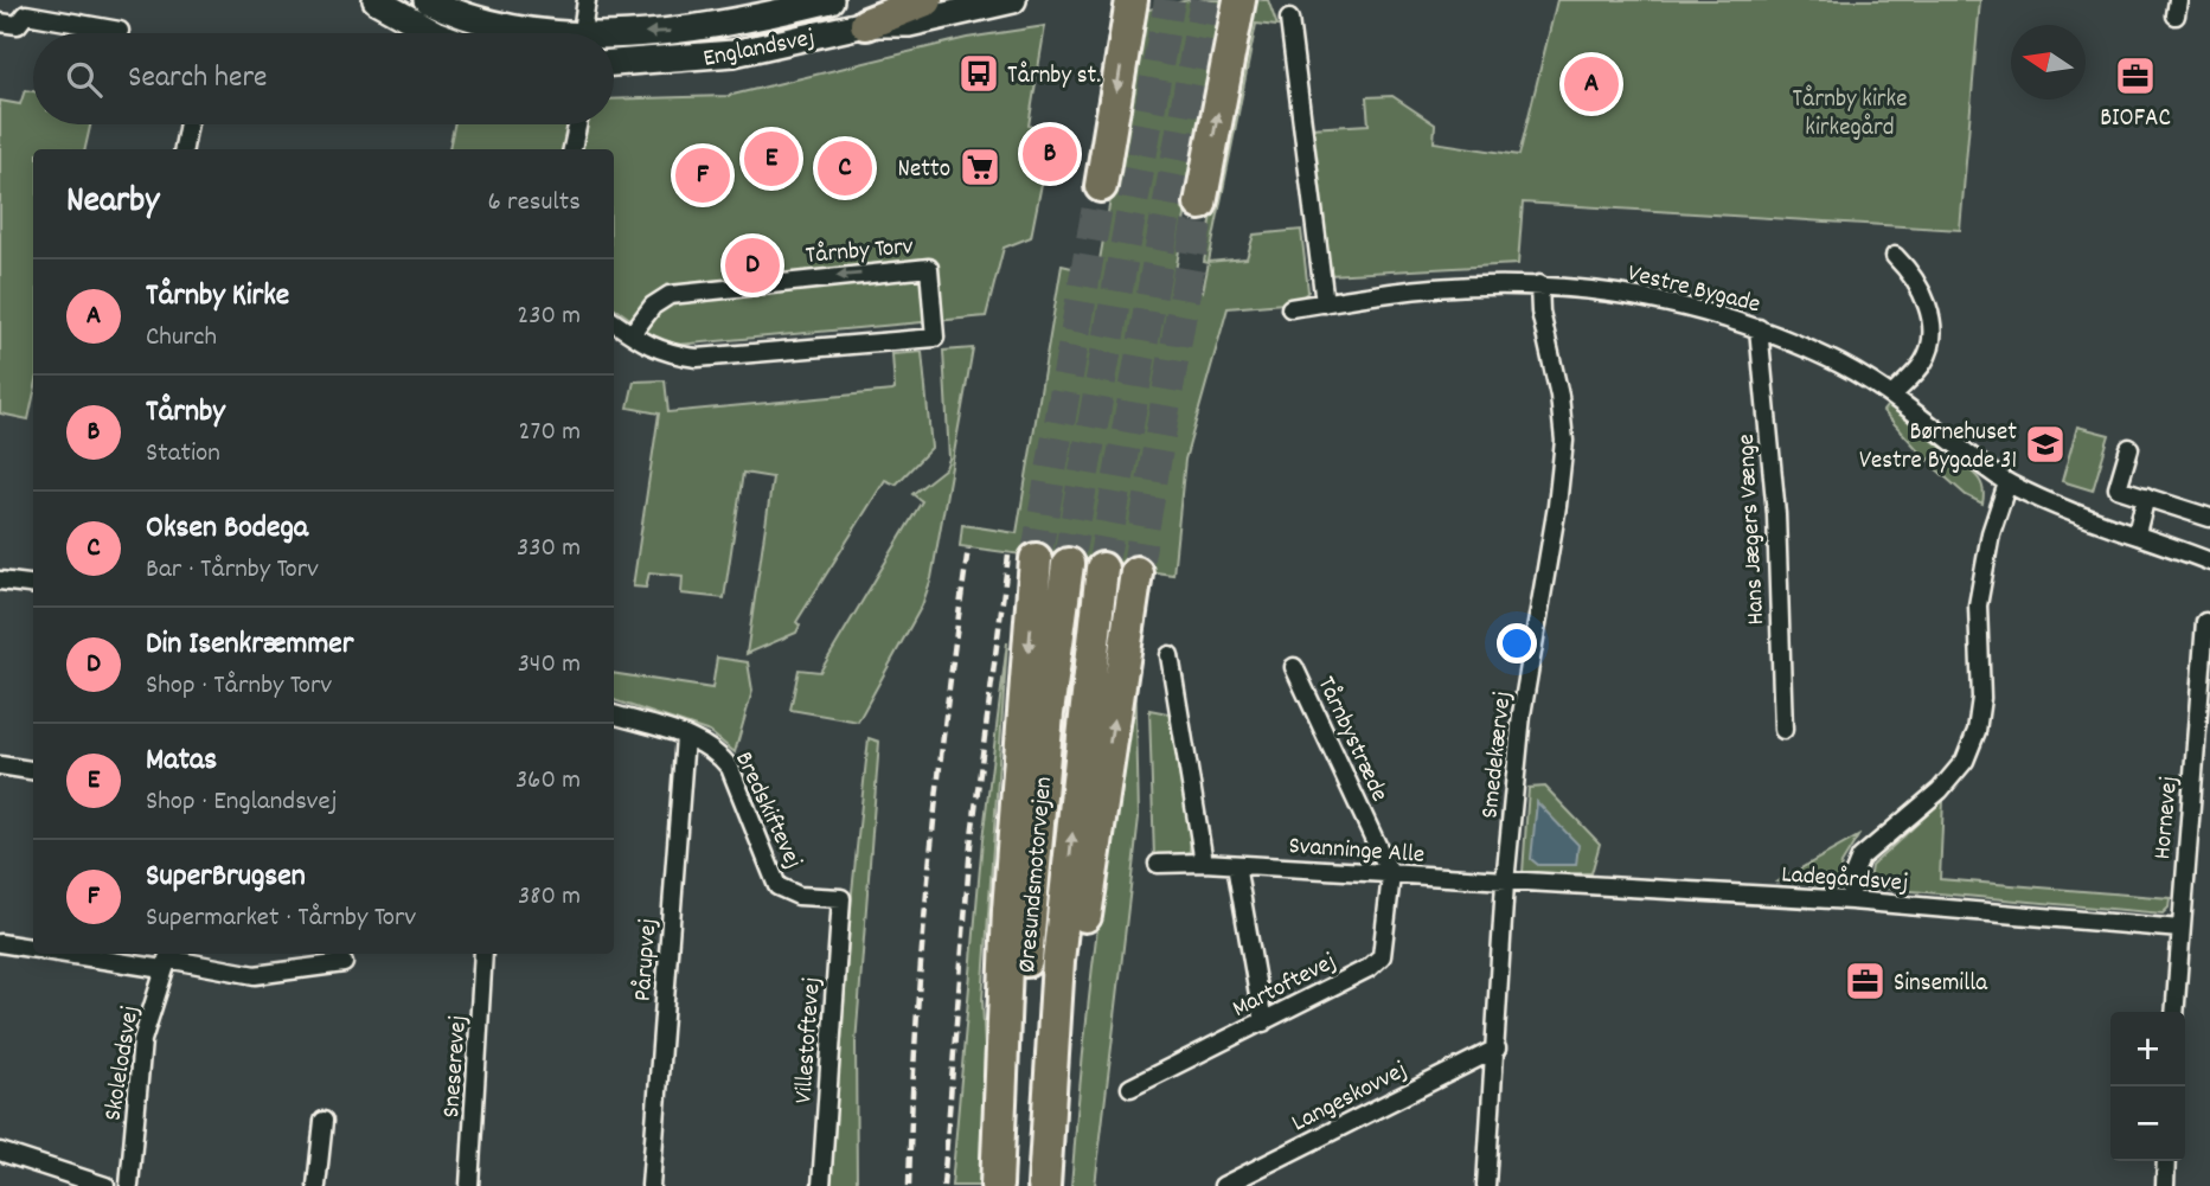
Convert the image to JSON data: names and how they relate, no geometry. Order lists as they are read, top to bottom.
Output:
{
  "streets": {
    "highway": ["Øresundsmotorvejen"],
    "street": [
      "Englandsvej",
      "Tårnby Torv",
      "Vestre Bygade",
      "Hans Jægers Vænge",
      "Tårnbystræde",
      "Smedekærvej",
      "Bredskiftevej",
      "Hornevej",
      "Svanninge Alle",
      "Ladegårdsvej",
      "Pårupvej",
      "Martoftevej",
      "Villestoftevej",
      "Skolelodsvej",
      "Sneserevej",
      "Langeskovvej"
    ]
  },
  "crossings": [
    ["Vestre Bygade", "Hans Jægers Vænge"],
    ["Vestre Bygade", "Smedekærvej"],
    ["Tårnbystræde", "Svanninge Alle"],
    ["Tårnbystræde", "Martoftevej"],
    ["Smedekærvej", "Svanninge Alle"],
    ["Smedekærvej", "Ladegårdsvej"],
    ["Smedekærvej", "Langeskovvej"],
    ["Bredskiftevej", "Pårupvej"],
    ["Bredskiftevej", "Villestoftevej"],
    ["Hornevej", "Ladegårdsvej"],
    ["Svanninge Alle", "Ladegårdsvej"],
    ["Svanninge Alle", "Martoftevej"]
  ],
  "parks": ["Tårnby kirke kirkegård"],
  "places": {
    "bus stop": ["Tårnby st."],
    "office": ["BIOFAC", "Sinsemilla"],
    "supermarket": ["Netto"],
    "school or university": ["Børnehuset Vestre Bygade 31"]
  },
  "north": "left",
  "page": {
    "search": "Search here",
    "pins": [
      "A",
      "B",
      "E",
      "C",
      "F",
      "D"
    ],
    "heading": ["Nearby", "6 results"],
    "list": [
      {
        "mark": "A",
        "name": "Tårnby Kirke",
        "note": "Church",
        "value": "230 m"
      },
      {
        "mark": "B",
        "name": "Tårnby",
        "note": "Station",
        "value": "270 m"
      },
      {
        "mark": "C",
        "name": "Oksen Bodega",
        "note": "Bar · Tårnby Torv",
        "value": "330 m"
      },
      {
        "mark": "D",
        "name": "Din Isenkræmmer",
        "note": "Shop · Tårnby Torv",
        "value": "340 m"
      },
      {
        "mark": "E",
        "name": "Matas",
        "note": "Shop · Englandsvej",
        "value": "360 m"
      },
      {
        "mark": "F",
        "name": "SuperBrugsen",
        "note": "Supermarket · Tårnby Torv",
        "value": "380 m"
      }
    ],
    "map_buttons": ["+", "−"]
  }
}
